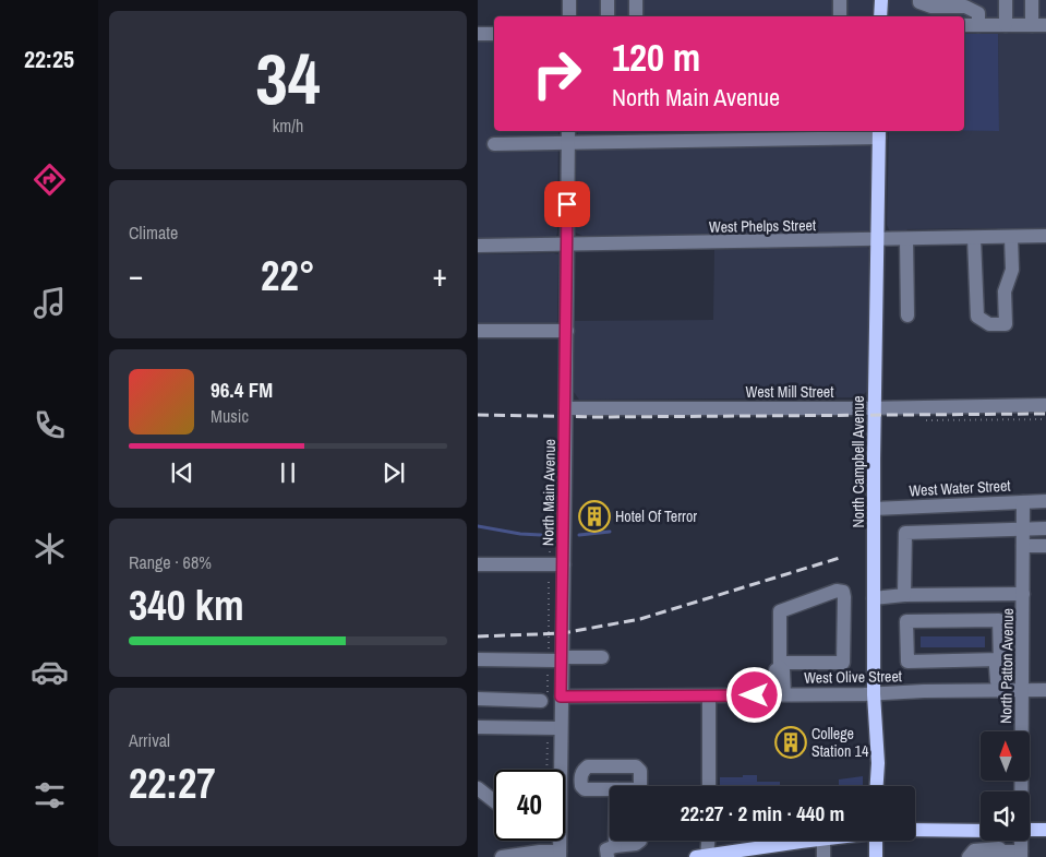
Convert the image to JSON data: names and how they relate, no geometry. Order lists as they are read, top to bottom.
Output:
{
  "streets": {
    "main road": ["North Campbell Avenue"],
    "street": [
      "West Phelps Street",
      "West Mill Street",
      "West Water Street",
      "North Main Avenue",
      "North Patton Avenue",
      "West Olive Street"
    ]
  },
  "crossings": [
    ["West Phelps Street", "North Campbell Avenue"],
    ["West Phelps Street", "North Main Avenue"],
    ["West Mill Street", "North Campbell Avenue"],
    ["West Mill Street", "North Main Avenue"],
    ["North Campbell Avenue", "West Water Street"],
    ["North Campbell Avenue", "West Olive Street"],
    ["West Water Street", "North Patton Avenue"],
    ["North Main Avenue", "West Olive Street"],
    ["North Patton Avenue", "West Olive Street"]
  ],
  "places": {
    "building": ["Hotel Of Terror", "College Station 14"]
  },
  "north": "top",
  "page": {
    "tabs": "22:25",
    "tile": [
      ["34", "km/h"],
      "Climate",
      ["Range · 68%", "340 km"],
      ["Arrival", "22:27"]
    ],
    "turn": ["120 m", "North Main Avenue"],
    "heat": ["−", "22°", "+"],
    "song": ["96.4 FM", "Music"],
    "limit": "40",
    "trip": "22:27 · 2 min · 440 m"
  }
}
